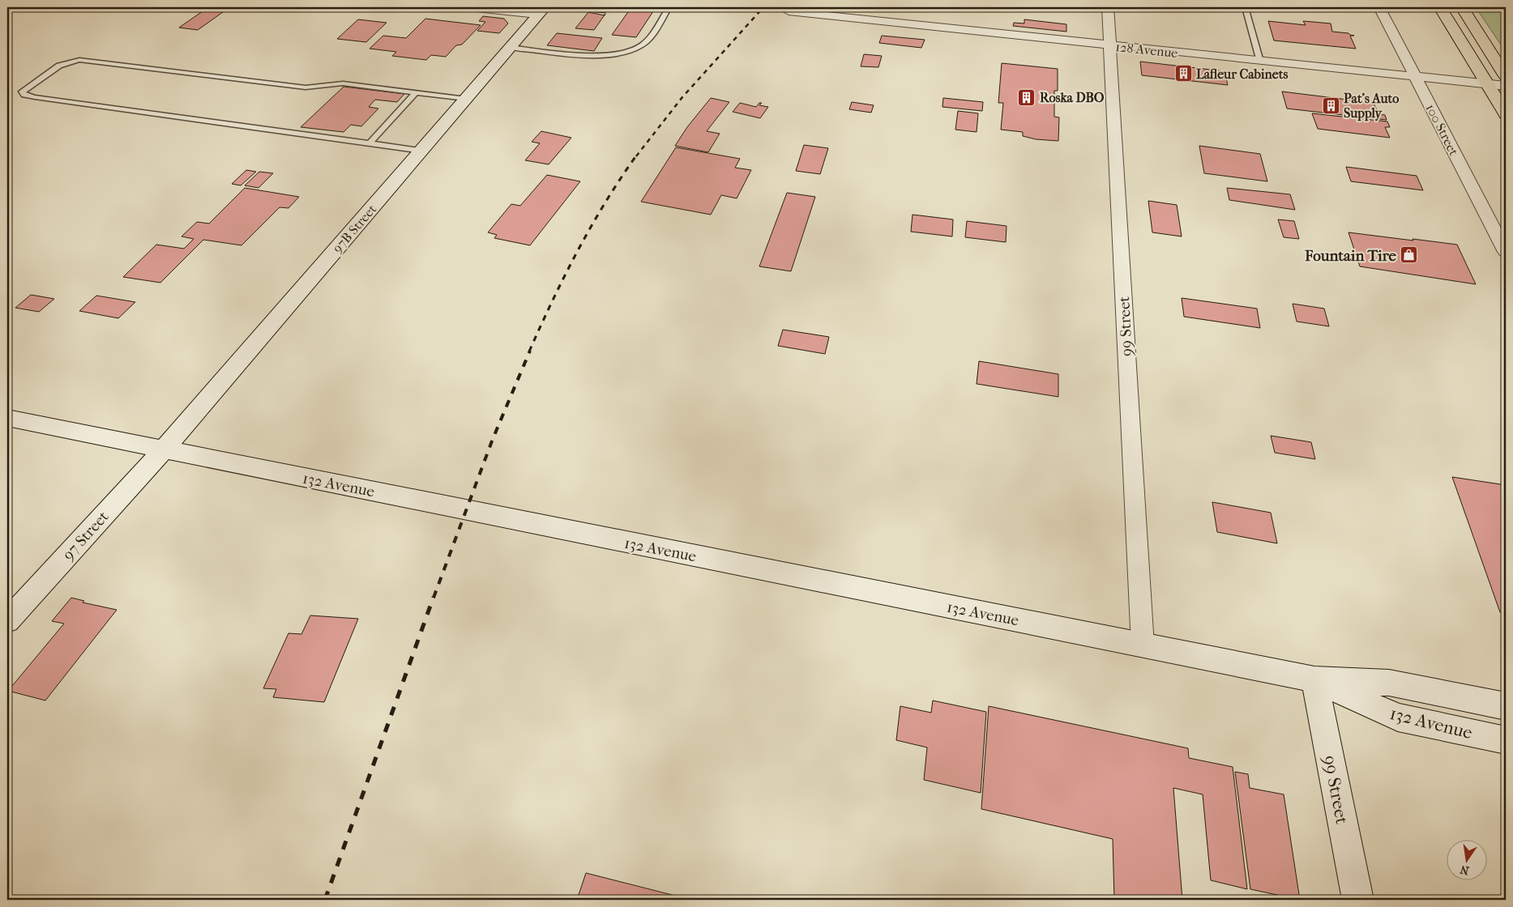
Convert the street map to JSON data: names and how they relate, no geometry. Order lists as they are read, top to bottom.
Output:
{
  "streets": {
    "main road": [
      "97B Street",
      "99 Street",
      "132 Avenue",
      "97 Street"
    ],
    "street": ["128 Avenue", "100 Street"]
  },
  "crossings": [
    ["128 Avenue", "100 Street"],
    ["128 Avenue", "99 Street"],
    ["97B Street", "132 Avenue"],
    ["97B Street", "97 Street"],
    ["99 Street", "132 Avenue"],
    ["132 Avenue", "97 Street"]
  ],
  "places": {
    "building": ["Lafleur Cabinets", "Roska DBO", "Pat's Auto Supply"],
    "shop": ["Fountain Tire"]
  },
  "north": "bottom"
}
